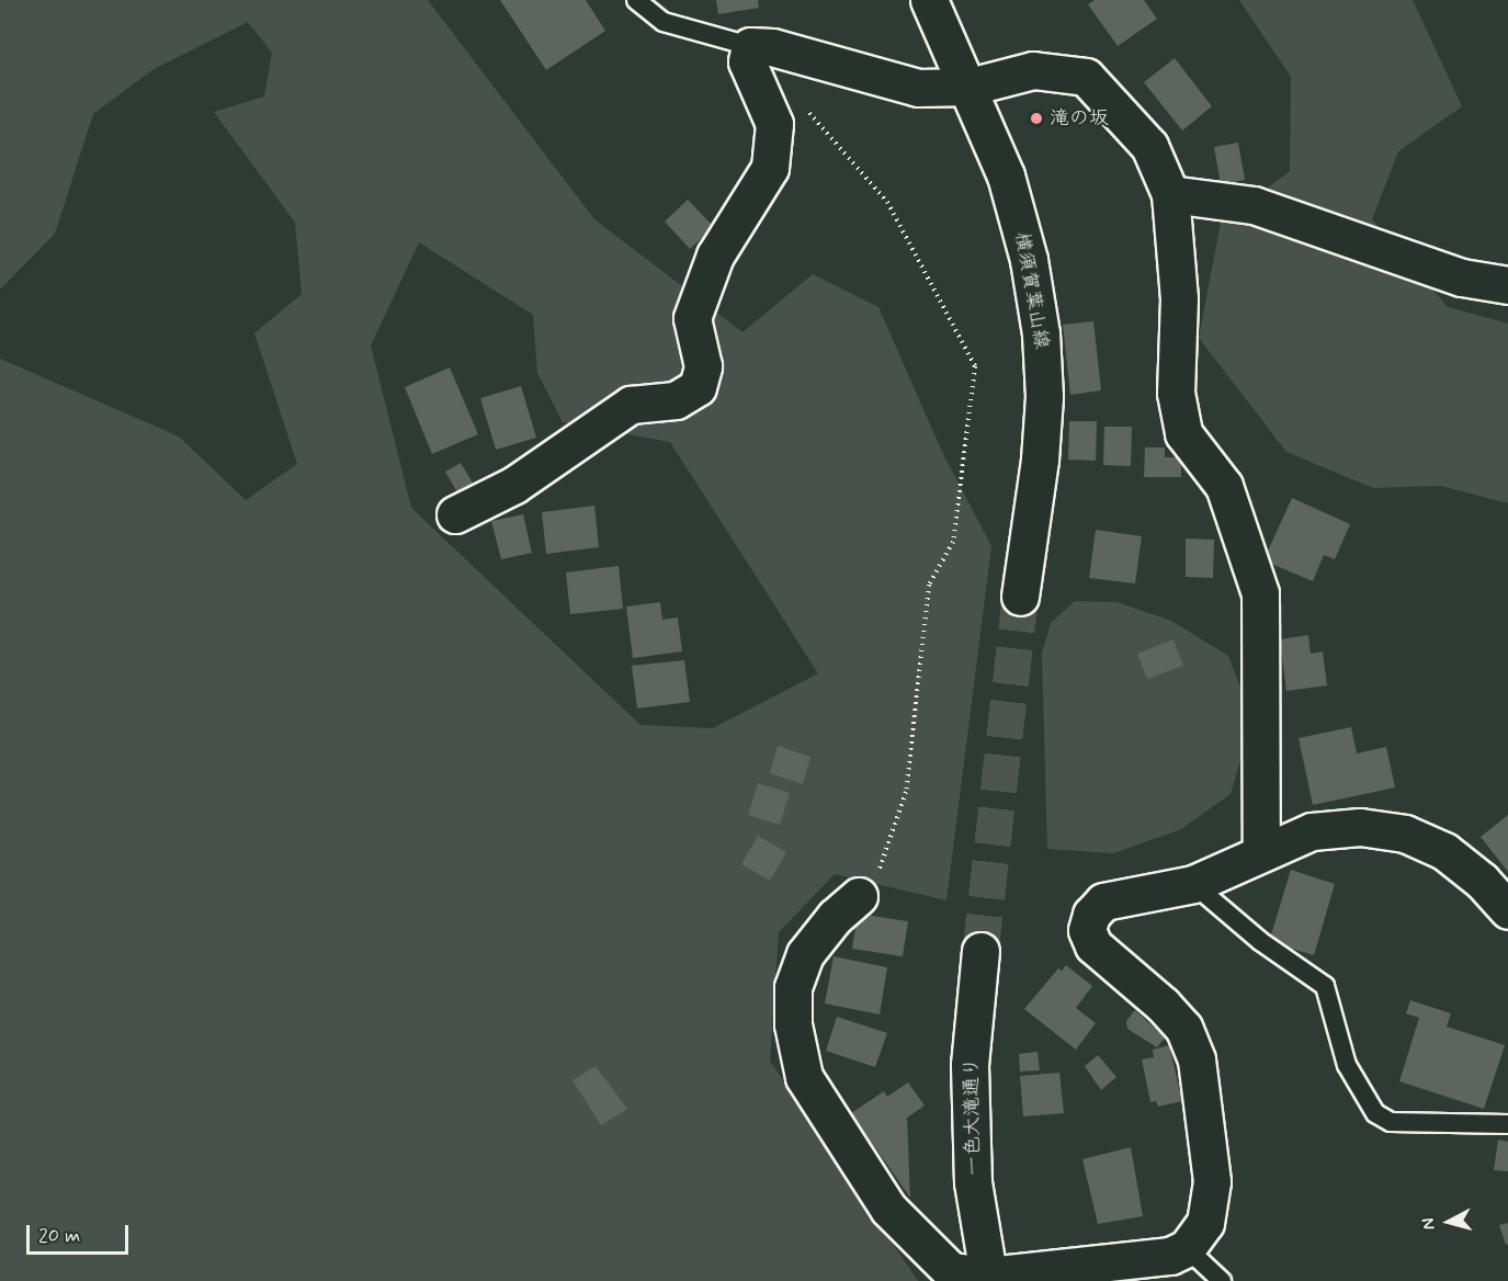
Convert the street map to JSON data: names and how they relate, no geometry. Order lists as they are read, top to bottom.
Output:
{
  "streets": {
    "street": ["横須賀葉山線", "一色大滝通り"]
  },
  "places": ["滝の坂"],
  "scale_bar": "20 m",
  "north": "left"
}
